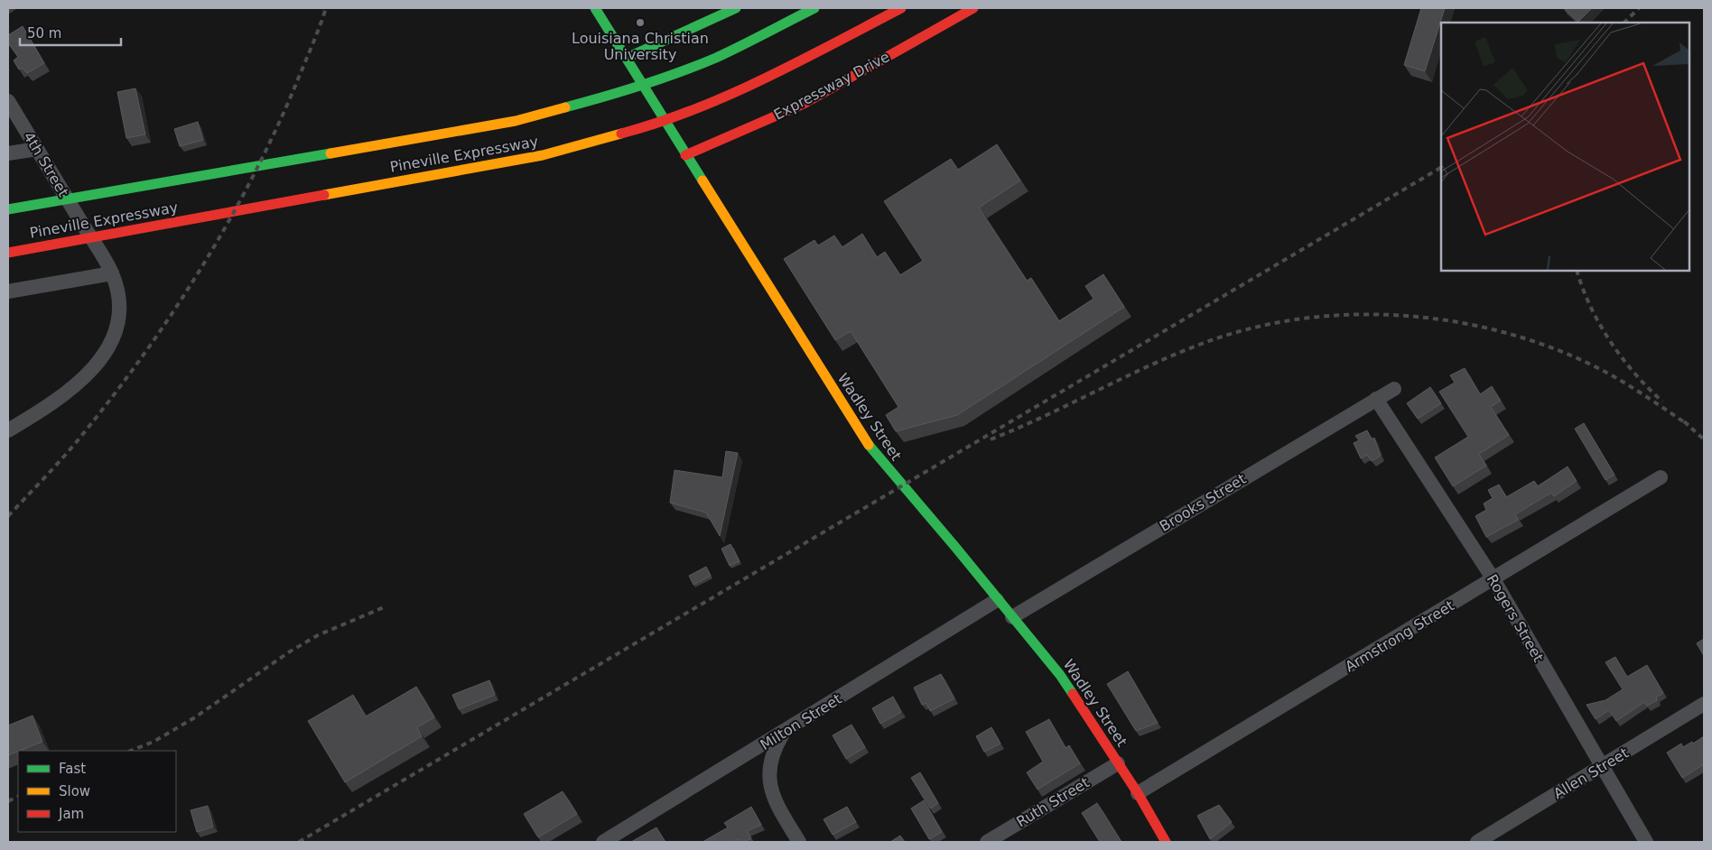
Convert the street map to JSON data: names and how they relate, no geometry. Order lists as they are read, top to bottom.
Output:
{
  "streets": {
    "main road": ["Expressway Drive", "Pineville Expressway", "Wadley Street"],
    "street": [
      "4th Street",
      "Brooks Street",
      "Rogers Street",
      "Armstrong Street",
      "Milton Street",
      "Allen Street",
      "Ruth Street"
    ]
  },
  "crossings": [
    ["Expressway Drive", "Wadley Street"],
    ["Wadley Street", "Brooks Street"],
    ["Wadley Street", "Armstrong Street"],
    ["Wadley Street", "Milton Street"],
    ["Wadley Street", "Ruth Street"],
    ["Brooks Street", "Rogers Street"],
    ["Rogers Street", "Armstrong Street"],
    ["Rogers Street", "Allen Street"]
  ],
  "places": ["Louisiana Christian University"],
  "legend": ["Fast", "Slow", "Jam"],
  "scale_bar": "50 m"
}
